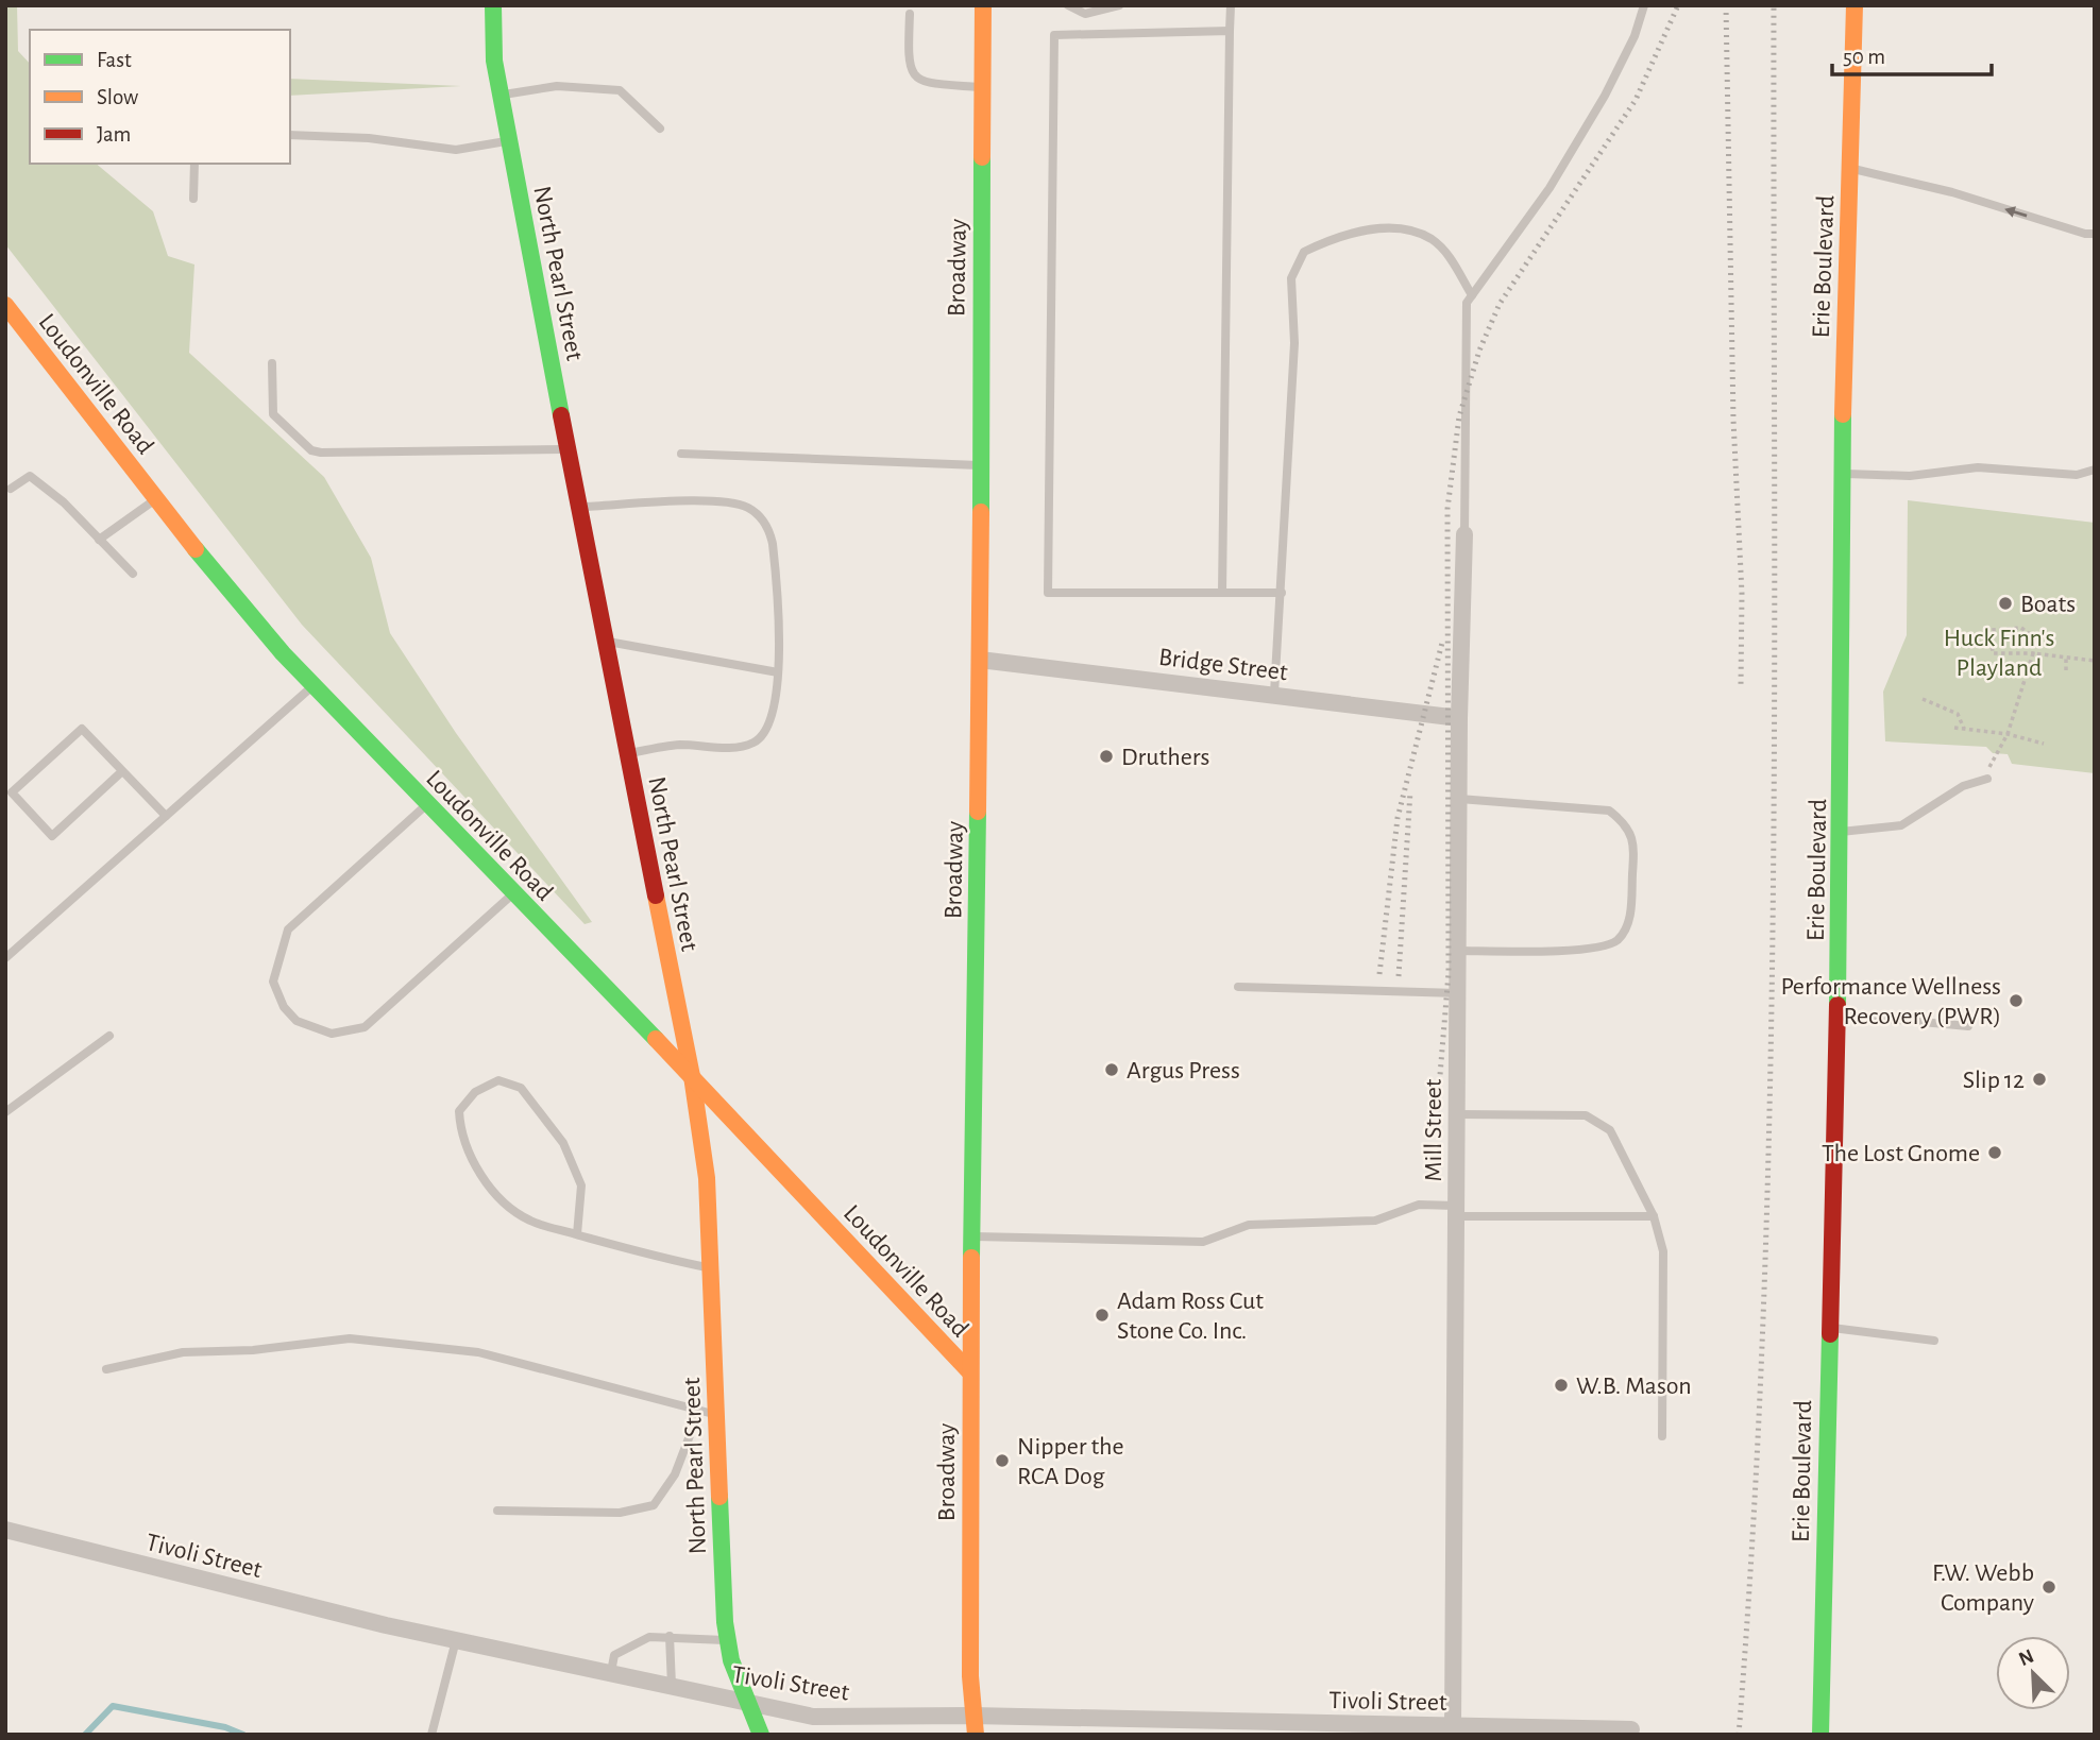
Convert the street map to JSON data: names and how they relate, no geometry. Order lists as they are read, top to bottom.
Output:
{
  "streets": {
    "street": [
      "Erie Boulevard",
      "Broadway",
      "North Pearl Street",
      "Loudonville Road",
      "Bridge Street",
      "Mill Street",
      "Tivoli Street"
    ]
  },
  "crossings": [
    ["Broadway", "Loudonville Road"],
    ["Broadway", "Bridge Street"],
    ["Broadway", "Tivoli Street"],
    ["North Pearl Street", "Loudonville Road"],
    ["North Pearl Street", "Tivoli Street"],
    ["Bridge Street", "Mill Street"],
    ["Mill Street", "Tivoli Street"]
  ],
  "parks": ["Huck Finn's Playland"],
  "places": [
    "Boats",
    "Druthers",
    "Performance Wellness Recovery (PWR)",
    "Argus Press",
    "Slip 12",
    "The Lost Gnome",
    "Adam Ross Cut Stone Co. Inc.",
    "W.B. Mason",
    "Nipper the RCA Dog",
    "F.W. Webb Company"
  ],
  "legend": ["Fast", "Slow", "Jam"],
  "scale_bar": "50 m",
  "north": "top left"
}
